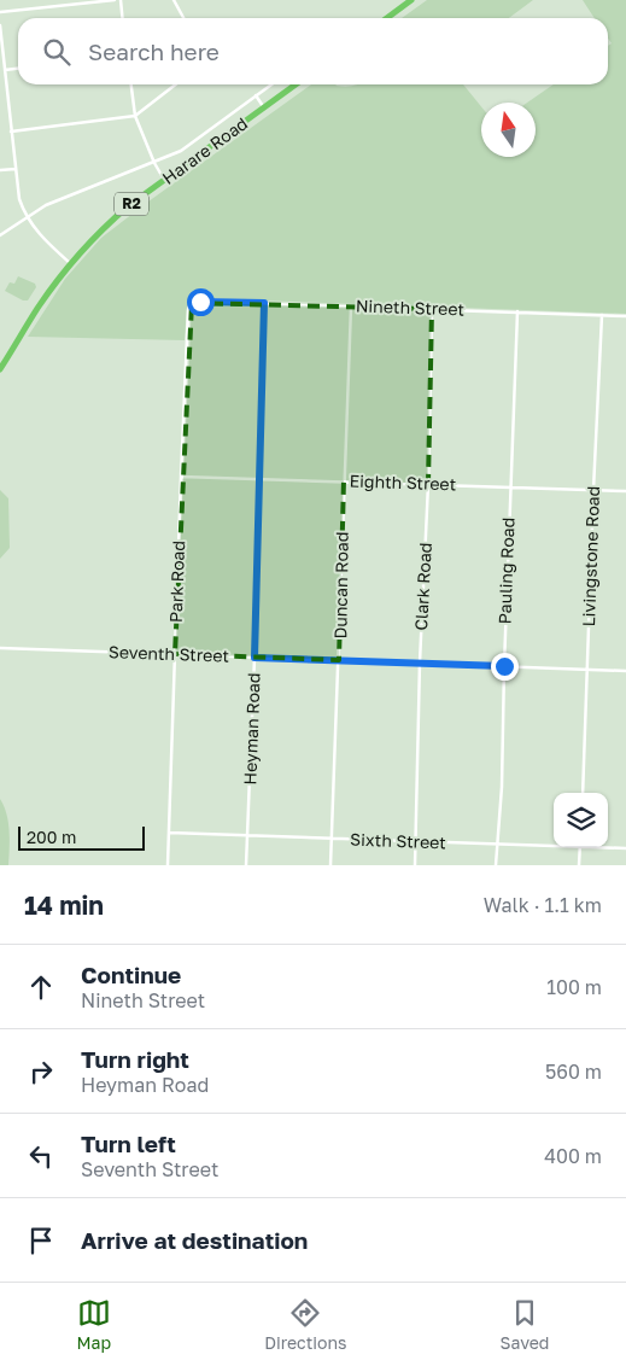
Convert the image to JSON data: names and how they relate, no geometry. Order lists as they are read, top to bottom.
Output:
{
  "streets": {
    "highway": ["Harare Road", "R2"],
    "street": [
      "Nineth Street",
      "Eighth Street",
      "Livingstone Road",
      "Pauling Road",
      "Park Road",
      "Duncan Road",
      "Clark Road",
      "Seventh Street",
      "Heyman Road",
      "Sixth Street"
    ]
  },
  "crossings": [
    ["Nineth Street", "Livingstone Road"],
    ["Nineth Street", "Pauling Road"],
    ["Nineth Street", "Park Road"],
    ["Nineth Street", "Duncan Road"],
    ["Nineth Street", "Clark Road"],
    ["Nineth Street", "Heyman Road"],
    ["Eighth Street", "Livingstone Road"],
    ["Eighth Street", "Pauling Road"],
    ["Eighth Street", "Park Road"],
    ["Eighth Street", "Duncan Road"],
    ["Eighth Street", "Clark Road"],
    ["Eighth Street", "Heyman Road"],
    ["Livingstone Road", "Seventh Street"],
    ["Pauling Road", "Seventh Street"],
    ["Pauling Road", "Sixth Street"],
    ["Park Road", "Seventh Street"],
    ["Park Road", "Sixth Street"],
    ["Duncan Road", "Seventh Street"],
    ["Duncan Road", "Sixth Street"],
    ["Clark Road", "Seventh Street"],
    ["Clark Road", "Sixth Street"],
    ["Seventh Street", "Heyman Road"],
    ["Heyman Road", "Sixth Street"]
  ],
  "scale_bar": "200 m",
  "north": "top",
  "page": {
    "search": "Search here",
    "scale": "200 m",
    "heading": ["14 min", "Walk · 1.1 km"],
    "list": [
      ["Continue", "Nineth Street", "100 m"],
      ["Turn right", "Heyman Road", "560 m"],
      ["Turn left", "Seventh Street", "400 m"],
      "Arrive at destination"
    ],
    "nav": ["Map", "Directions", "Saved"]
  }
}
